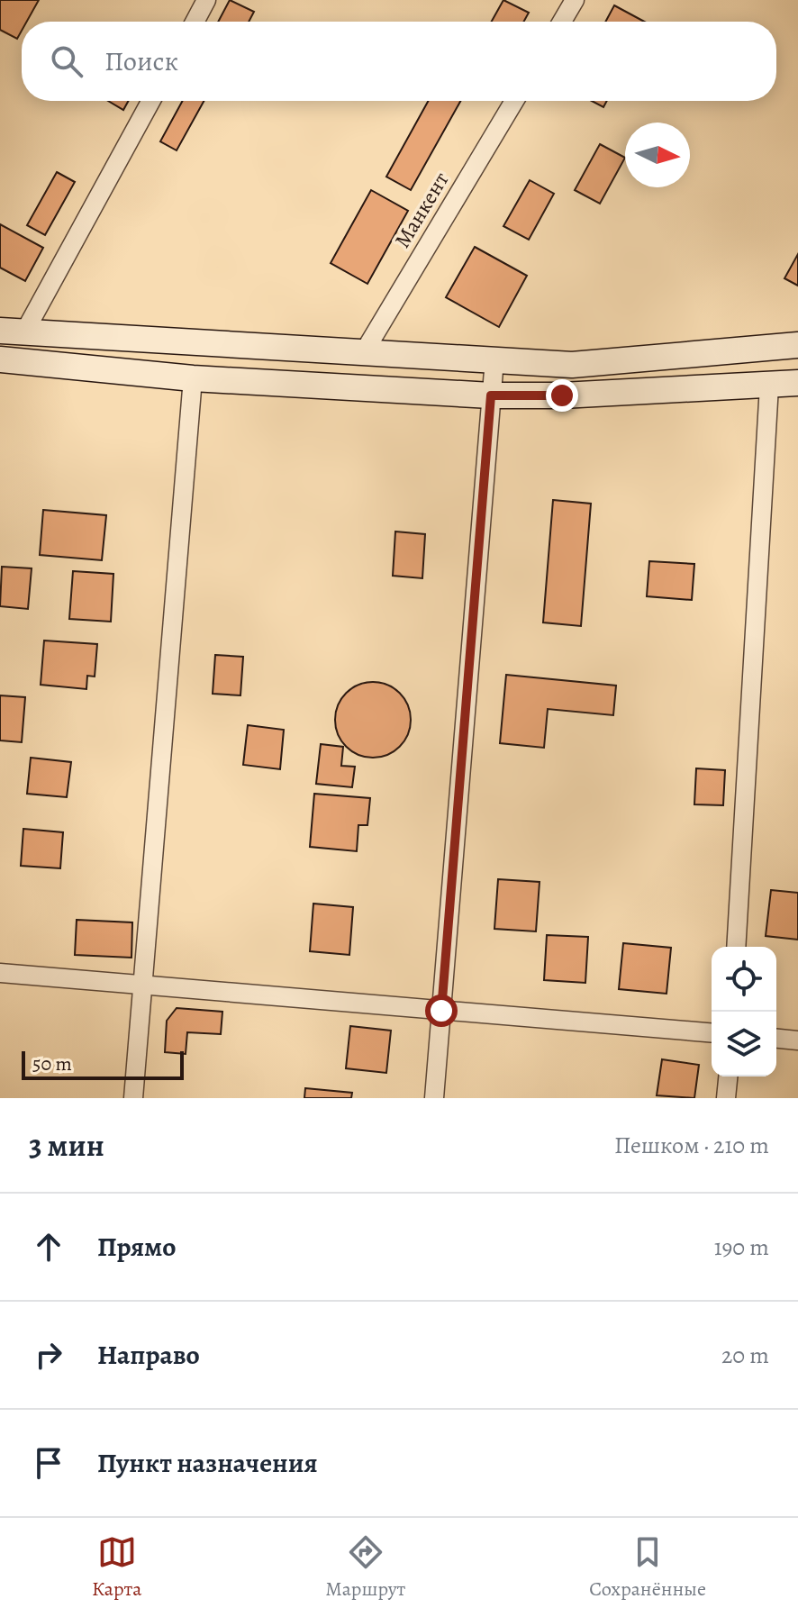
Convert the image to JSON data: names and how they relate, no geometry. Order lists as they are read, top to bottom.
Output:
{
  "streets": {
    "street": ["Манкент"]
  },
  "scale_bar": "50 m",
  "north": "right",
  "page": {
    "search": "Поиск",
    "scale": "50 m",
    "heading": ["3 мин", "Пешком · 210 m"],
    "list": [
      ["Прямо", "190 m"],
      ["Направо", "20 m"],
      "Пункт назначения"
    ],
    "nav": ["Карта", "Маршрут", "Сохранённые"]
  }
}
